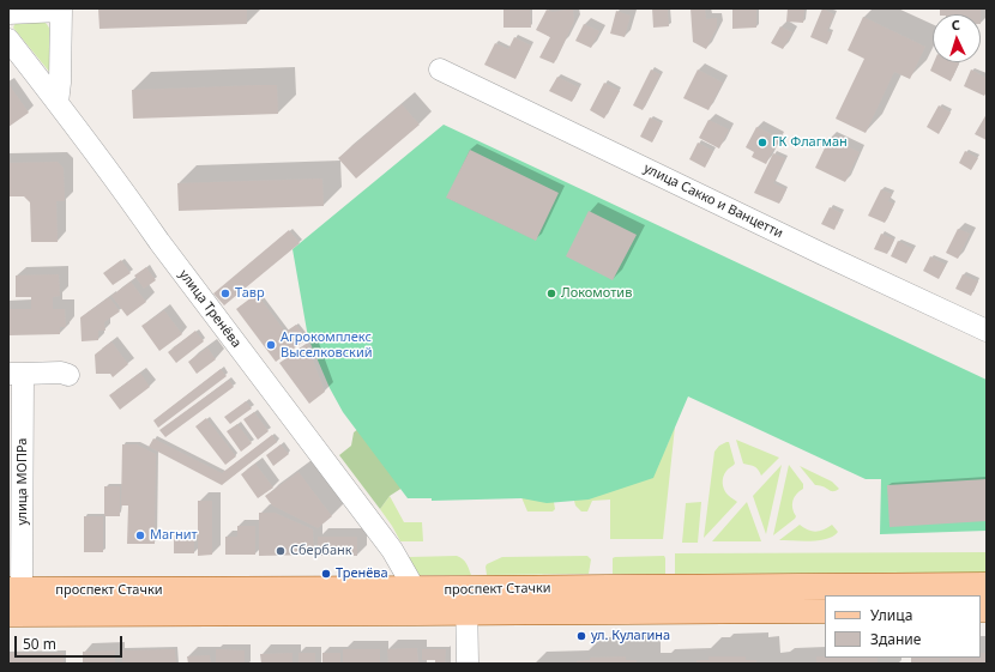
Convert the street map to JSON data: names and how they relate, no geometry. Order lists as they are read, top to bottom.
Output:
{
  "streets": {
    "main road": ["проспект Стачки"],
    "street": ["улица Сакко и Ванцетти", "улица Тренёва", "улица МОПРа"]
  },
  "crossings": [
    ["улица Тренёва", "проспект Стачки"],
    ["улица МОПРа", "проспект Стачки"]
  ],
  "places": [
    "ГК Флагман",
    "Тавр",
    "Локомотив",
    "Агрокомплекс Выселковский",
    "Магнит",
    "Сбербанк",
    "Тренёва",
    "ул. Кулагина"
  ],
  "legend": ["Улица", "Здание"],
  "scale_bar": "50 m",
  "north": "top"
}
